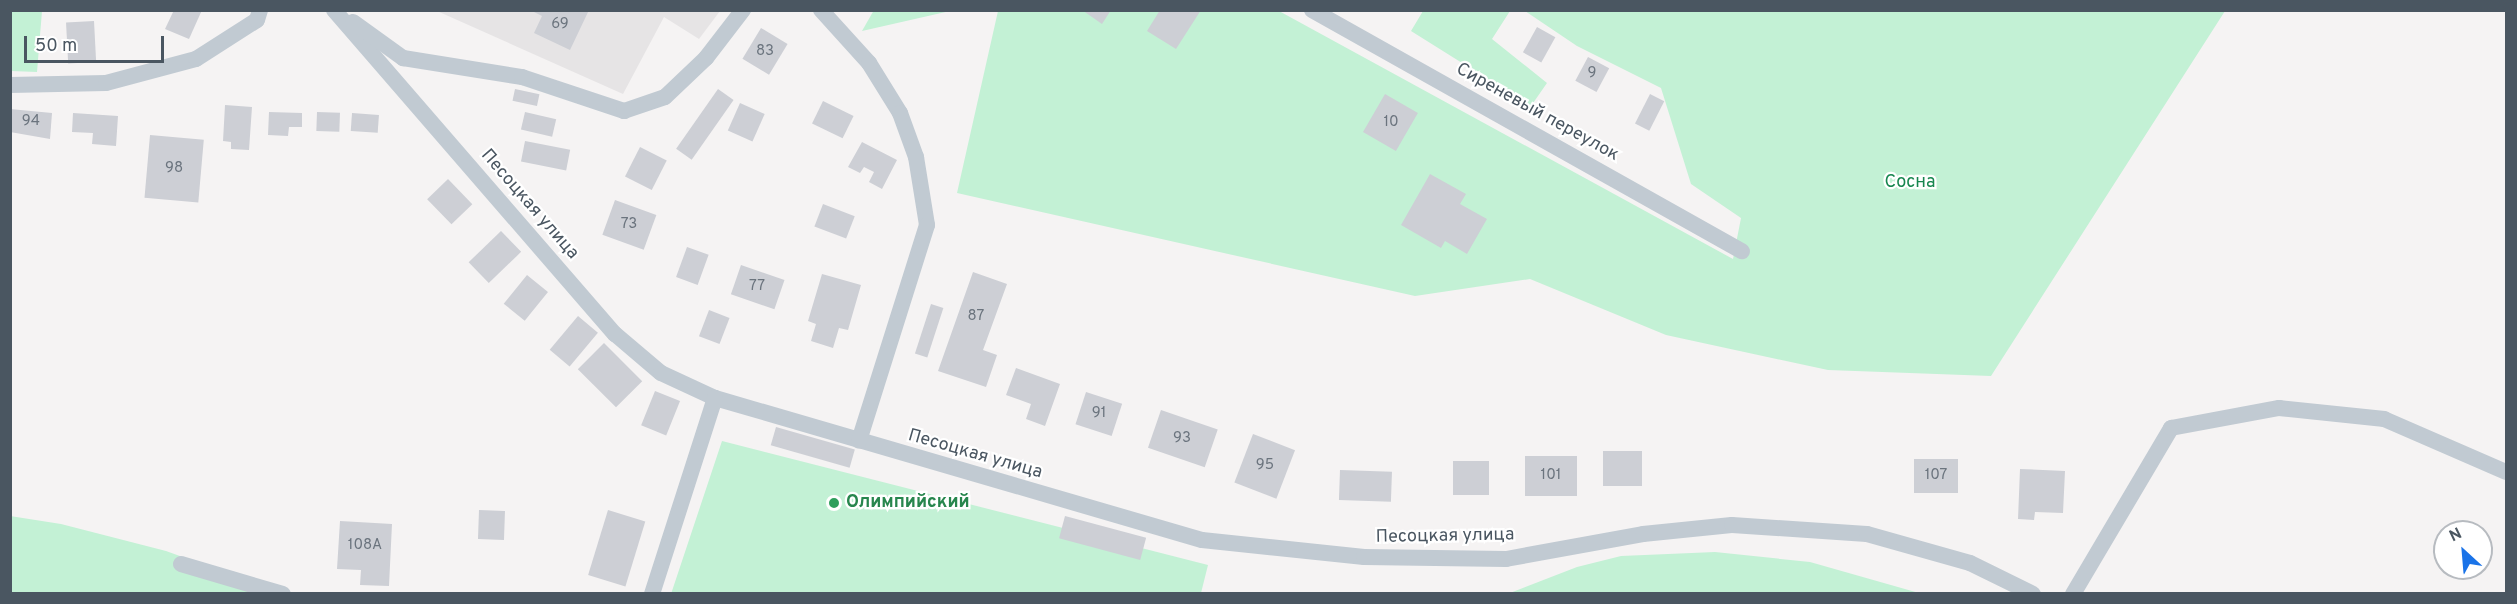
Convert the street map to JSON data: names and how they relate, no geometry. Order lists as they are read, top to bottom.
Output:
{
  "streets": {
    "street": ["Сиреневый переулок", "Песоцкая улица"]
  },
  "parks": ["Сосна"],
  "places": ["Олимпийский"],
  "house_numbers": [
    "69",
    "83",
    "9",
    "94",
    "10",
    "98",
    "73",
    "77",
    "87",
    "91",
    "93",
    "95",
    "101",
    "107",
    "108А"
  ],
  "scale_bar": "50 m",
  "north": "top left"
}
